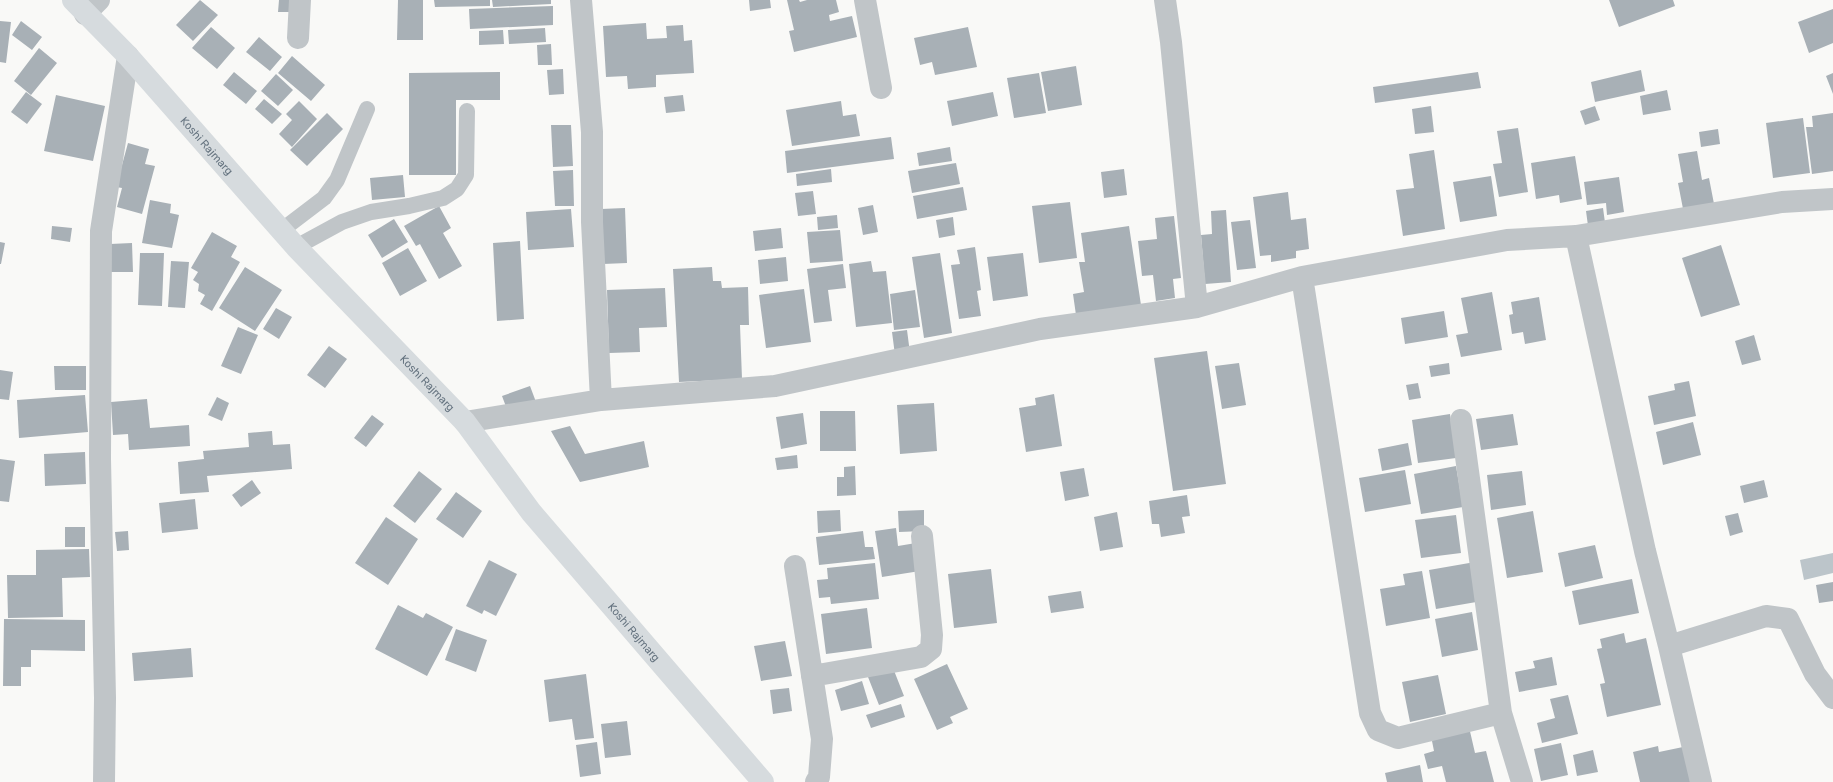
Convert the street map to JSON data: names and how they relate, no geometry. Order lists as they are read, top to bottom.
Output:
{
  "streets": {
    "main road": ["Koshi Rajmarg"]
  }
}
